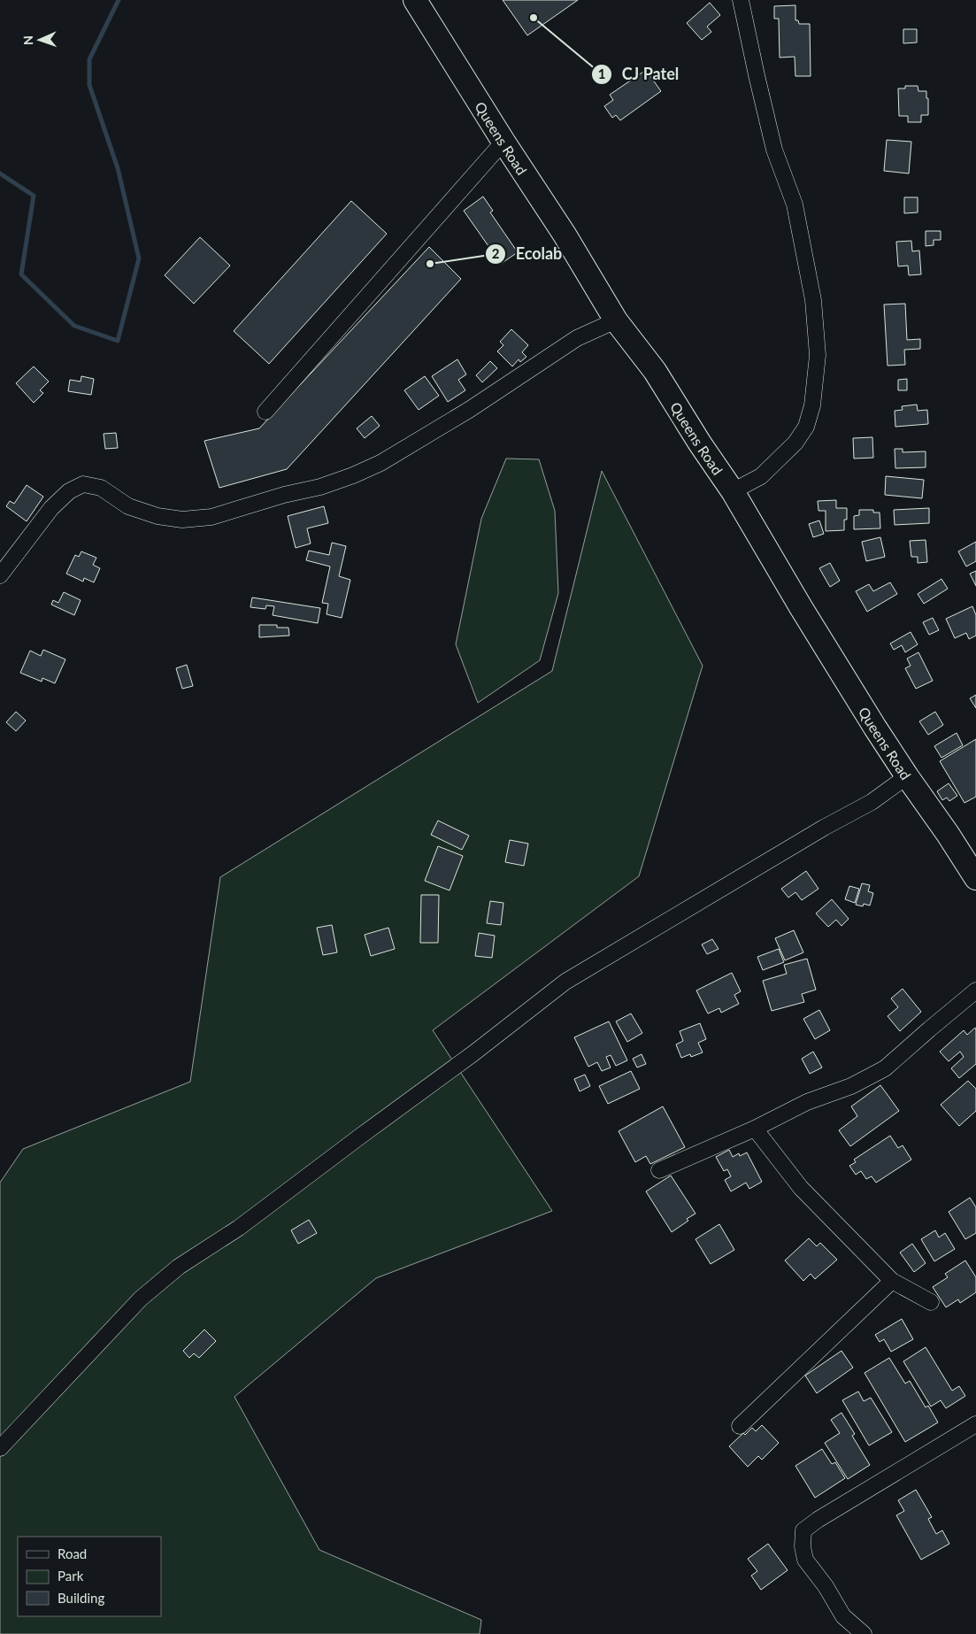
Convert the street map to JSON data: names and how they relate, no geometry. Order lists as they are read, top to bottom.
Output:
{
  "streets": {
    "highway": ["Queens Road"]
  },
  "places": ["CJ Patel", "Ecolab"],
  "legend": ["Road", "Park", "Building"],
  "north": "left"
}
